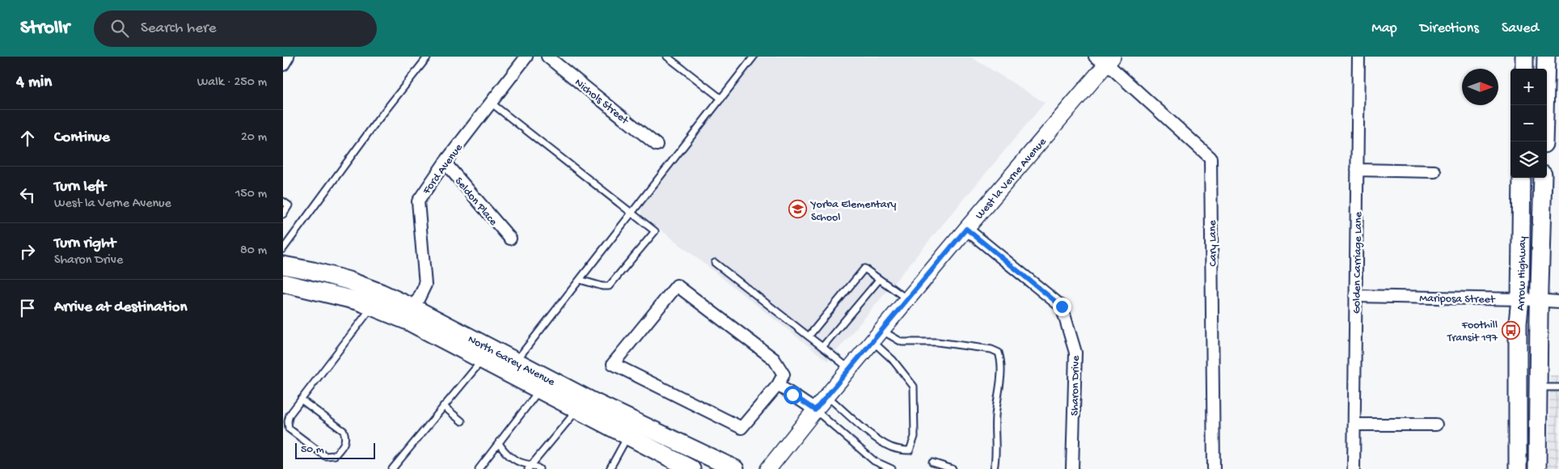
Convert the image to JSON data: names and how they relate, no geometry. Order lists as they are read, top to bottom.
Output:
{
  "streets": {
    "main road": ["West la Verne Avenue", "Arrow Highway", "North Garey Avenue"],
    "street": [
      "Nichols Street",
      "Ford Avenue",
      "Seldon Place",
      "Cary Lane",
      "Golden Carriage Lane",
      "Mariposa Street",
      "Sharon Drive"
    ]
  },
  "crossings": [
    ["Ford Avenue", "Seldon Place"],
    ["Ford Avenue", "North Garey Avenue"],
    ["West la Verne Avenue", "Cary Lane"],
    ["West la Verne Avenue", "Sharon Drive"],
    ["Golden Carriage Lane", "Mariposa Street"],
    ["Arrow Highway", "Mariposa Street"]
  ],
  "places": {
    "school or university": ["Yorba Elementary School"],
    "bus stop": ["Foothill Transit 197"]
  },
  "scale_bar": "50 m",
  "north": "right",
  "page": {
    "header": "Strollr",
    "search": "Search here",
    "nav": ["Map", "Directions", "Saved"],
    "heading": ["4 min", "Walk · 250 m"],
    "map_buttons": ["+", "−"],
    "list": [
      ["Continue", "20 m"],
      ["Turn left", "West la Verne Avenue", "150 m"],
      ["Turn right", "Sharon Drive", "80 m"],
      "Arrive at destination"
    ],
    "scale": "50 m"
  }
}
